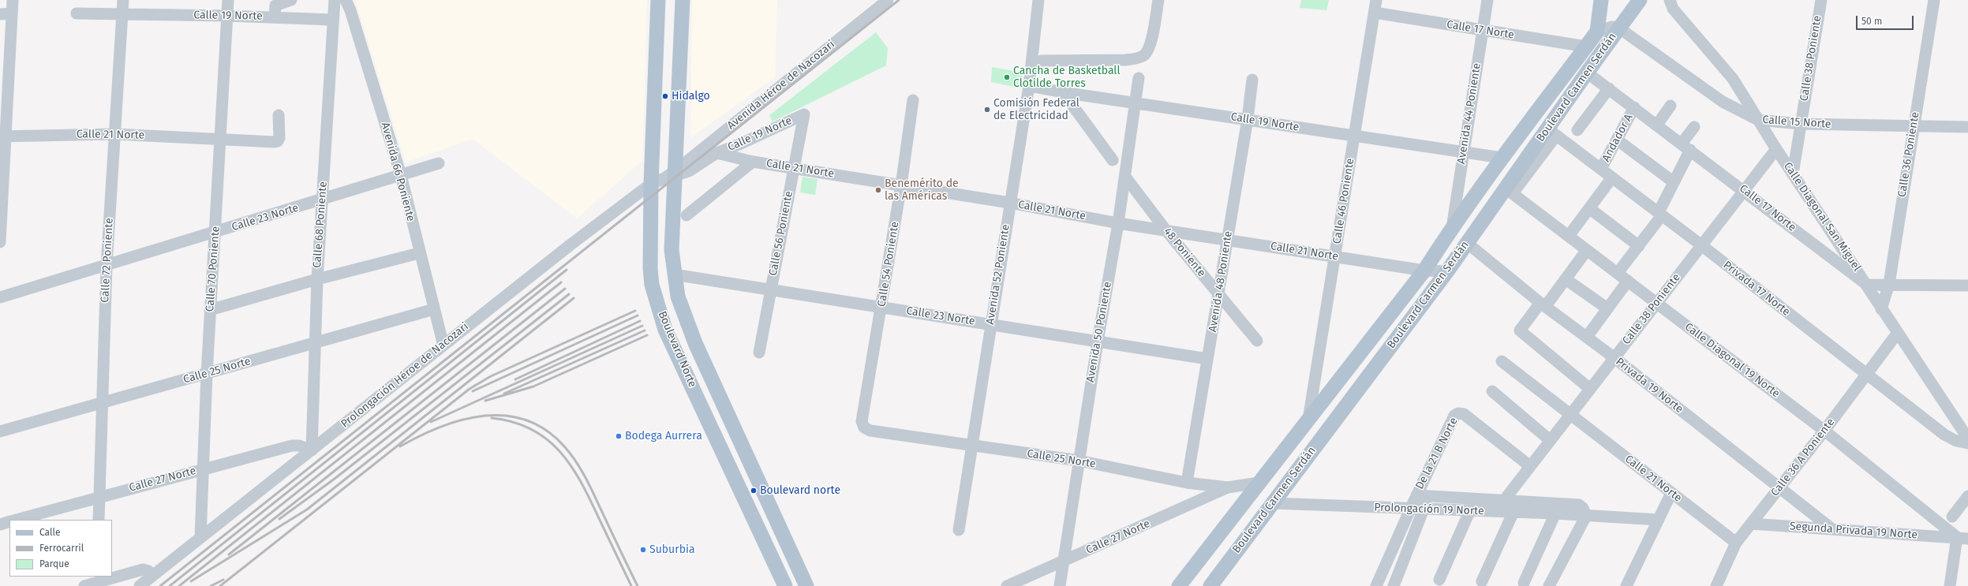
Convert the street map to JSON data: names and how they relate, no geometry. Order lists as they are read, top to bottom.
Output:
{
  "streets": {
    "main road": ["Boulevard Carmen Serdán", "Boulevard Norte"],
    "street": [
      "Calle 19 Norte",
      "Calle 17 Norte",
      "Calle 38 Poniente",
      "Avenida Héroe de Nacozari",
      "Avenida 44 Poniente",
      "Calle 15 Norte",
      "Calle 21 Norte",
      "Andador A",
      "Calle 36 Poniente",
      "Avenida 66 Poniente",
      "Calle 46 Poniente",
      "Calle Diagonal San Miguel",
      "Calle 23 Norte",
      "Calle 68 Poniente",
      "Calle 56 Poniente",
      "48 Poniente",
      "Calle 72 Poniente",
      "Calle 54 Poniente",
      "Calle 70 Poniente",
      "Avenida 52 Poniente",
      "Avenida 48 Poniente",
      "Privada 17 Norte",
      "Avenida 50 Poniente",
      "Calle Diagonal 19 Norte",
      "Calle 25 Norte",
      "Prolongación Héroe de Nacozari",
      "Privada 19 Norte",
      "De la 21 B Norte",
      "Calle 36 A Poniente",
      "Calle 27 Norte",
      "Prolongación 19 Norte",
      "Segunda Privada 19 Norte"
    ]
  },
  "crossings": [
    ["Calle 19 Norte", "Boulevard Carmen Serdán"],
    ["Calle 19 Norte", "Avenida 44 Poniente"],
    ["Calle 19 Norte", "Calle 21 Norte"],
    ["Calle 19 Norte", "Calle 46 Poniente"],
    ["Calle 19 Norte", "Calle 68 Poniente"],
    ["Calle 19 Norte", "Calle 56 Poniente"],
    ["Calle 19 Norte", "Calle 72 Poniente"],
    ["Calle 19 Norte", "Calle 70 Poniente"],
    ["Calle 19 Norte", "Avenida 52 Poniente"],
    ["Calle 19 Norte", "Avenida 48 Poniente"],
    ["Calle 19 Norte", "Avenida 50 Poniente"],
    ["Calle 17 Norte", "Calle 38 Poniente"],
    ["Calle 17 Norte", "Boulevard Carmen Serdán"],
    ["Calle 17 Norte", "Avenida 44 Poniente"],
    ["Calle 17 Norte", "Andador A"],
    ["Calle 17 Norte", "Calle 46 Poniente"],
    ["Calle 17 Norte", "Calle Diagonal San Miguel"],
    ["Calle 38 Poniente", "Calle 15 Norte"],
    ["Calle 38 Poniente", "Calle 21 Norte"],
    ["Calle 38 Poniente", "Calle Diagonal San Miguel"],
    ["Calle 38 Poniente", "Privada 17 Norte"],
    ["Calle 38 Poniente", "Calle Diagonal 19 Norte"],
    ["Calle 38 Poniente", "Privada 19 Norte"],
    ["Calle 38 Poniente", "De la 21 B Norte"],
    ["Calle 38 Poniente", "Prolongación 19 Norte"],
    ["Avenida Héroe de Nacozari", "Boulevard Norte"],
    ["Avenida Héroe de Nacozari", "Prolongación Héroe de Nacozari"],
    ["Boulevard Carmen Serdán", "Avenida 44 Poniente"],
    ["Boulevard Carmen Serdán", "Calle 15 Norte"],
    ["Boulevard Carmen Serdán", "Calle 21 Norte"],
    ["Boulevard Carmen Serdán", "Calle 46 Poniente"],
    ["Boulevard Carmen Serdán", "Privada 17 Norte"],
    ["Boulevard Carmen Serdán", "Calle Diagonal 19 Norte"],
    ["Boulevard Carmen Serdán", "Calle 25 Norte"],
    ["Boulevard Carmen Serdán", "Privada 19 Norte"],
    ["Boulevard Carmen Serdán", "Prolongación 19 Norte"],
    ["Calle 15 Norte", "Calle 36 Poniente"],
    ["Calle 15 Norte", "Calle Diagonal San Miguel"],
    ["Calle 21 Norte", "Calle 46 Poniente"],
    ["Calle 21 Norte", "Calle 56 Poniente"],
    ["Calle 21 Norte", "48 Poniente"],
    ["Calle 21 Norte", "Calle 72 Poniente"],
    ["Calle 21 Norte", "Calle 54 Poniente"],
    ["Calle 21 Norte", "Calle 70 Poniente"],
    ["Calle 21 Norte", "Avenida 52 Poniente"],
    ["Calle 21 Norte", "Avenida 48 Poniente"],
    ["Calle 21 Norte", "Avenida 50 Poniente"],
    ["Calle 21 Norte", "Calle 36 A Poniente"],
    ["Andador A", "Privada 17 Norte"],
    ["Calle 36 Poniente", "Calle Diagonal San Miguel"],
    ["Avenida 66 Poniente", "Calle 23 Norte"],
    ["Avenida 66 Poniente", "Calle 25 Norte"],
    ["Avenida 66 Poniente", "Prolongación Héroe de Nacozari"],
    ["Calle Diagonal San Miguel", "Calle 36 A Poniente"],
    ["Calle 23 Norte", "Calle 68 Poniente"],
    ["Calle 23 Norte", "Calle 56 Poniente"],
    ["Calle 23 Norte", "Calle 72 Poniente"],
    ["Calle 23 Norte", "Calle 54 Poniente"],
    ["Calle 23 Norte", "Calle 70 Poniente"],
    ["Calle 23 Norte", "Avenida 52 Poniente"],
    ["Calle 23 Norte", "Avenida 48 Poniente"],
    ["Calle 23 Norte", "Avenida 50 Poniente"],
    ["Calle 23 Norte", "Boulevard Norte"],
    ["Calle 68 Poniente", "Calle 25 Norte"],
    ["Calle 68 Poniente", "Prolongación Héroe de Nacozari"],
    ["Calle 68 Poniente", "Calle 27 Norte"],
    ["48 Poniente", "Avenida 48 Poniente"],
    ["48 Poniente", "Avenida 50 Poniente"],
    ["Calle 72 Poniente", "Calle 25 Norte"],
    ["Calle 72 Poniente", "Calle 27 Norte"],
    ["Calle 54 Poniente", "Calle 25 Norte"],
    ["Calle 70 Poniente", "Calle 25 Norte"],
    ["Calle 70 Poniente", "Prolongación Héroe de Nacozari"],
    ["Calle 70 Poniente", "Calle 27 Norte"],
    ["Avenida 52 Poniente", "Calle 25 Norte"],
    ["Avenida 48 Poniente", "Calle 25 Norte"],
    ["Privada 17 Norte", "Calle 36 A Poniente"],
    ["Avenida 50 Poniente", "Calle 25 Norte"],
    ["Avenida 50 Poniente", "Calle 27 Norte"],
    ["Boulevard Norte", "Prolongación Héroe de Nacozari"],
    ["Calle Diagonal 19 Norte", "Calle 36 A Poniente"],
    ["Calle Diagonal 19 Norte", "Segunda Privada 19 Norte"],
    ["Calle 25 Norte", "Calle 27 Norte"],
    ["Prolongación Héroe de Nacozari", "Calle 27 Norte"],
    ["Privada 19 Norte", "Calle 36 A Poniente"],
    ["Privada 19 Norte", "Segunda Privada 19 Norte"],
    ["De la 21 B Norte", "Prolongación 19 Norte"],
    ["Calle 36 A Poniente", "Segunda Privada 19 Norte"]
  ],
  "places": [
    "Cancha de Basketball Clotilde Torres",
    "Hidalgo",
    "Comisión Federal de Electricidad",
    "Benemérito de las Américas",
    "Bodega Aurrera",
    "Boulevard norte",
    "Suburbia"
  ],
  "legend": ["Calle", "Ferrocarril", "Parque"],
  "scale_bar": "50 m"
}
